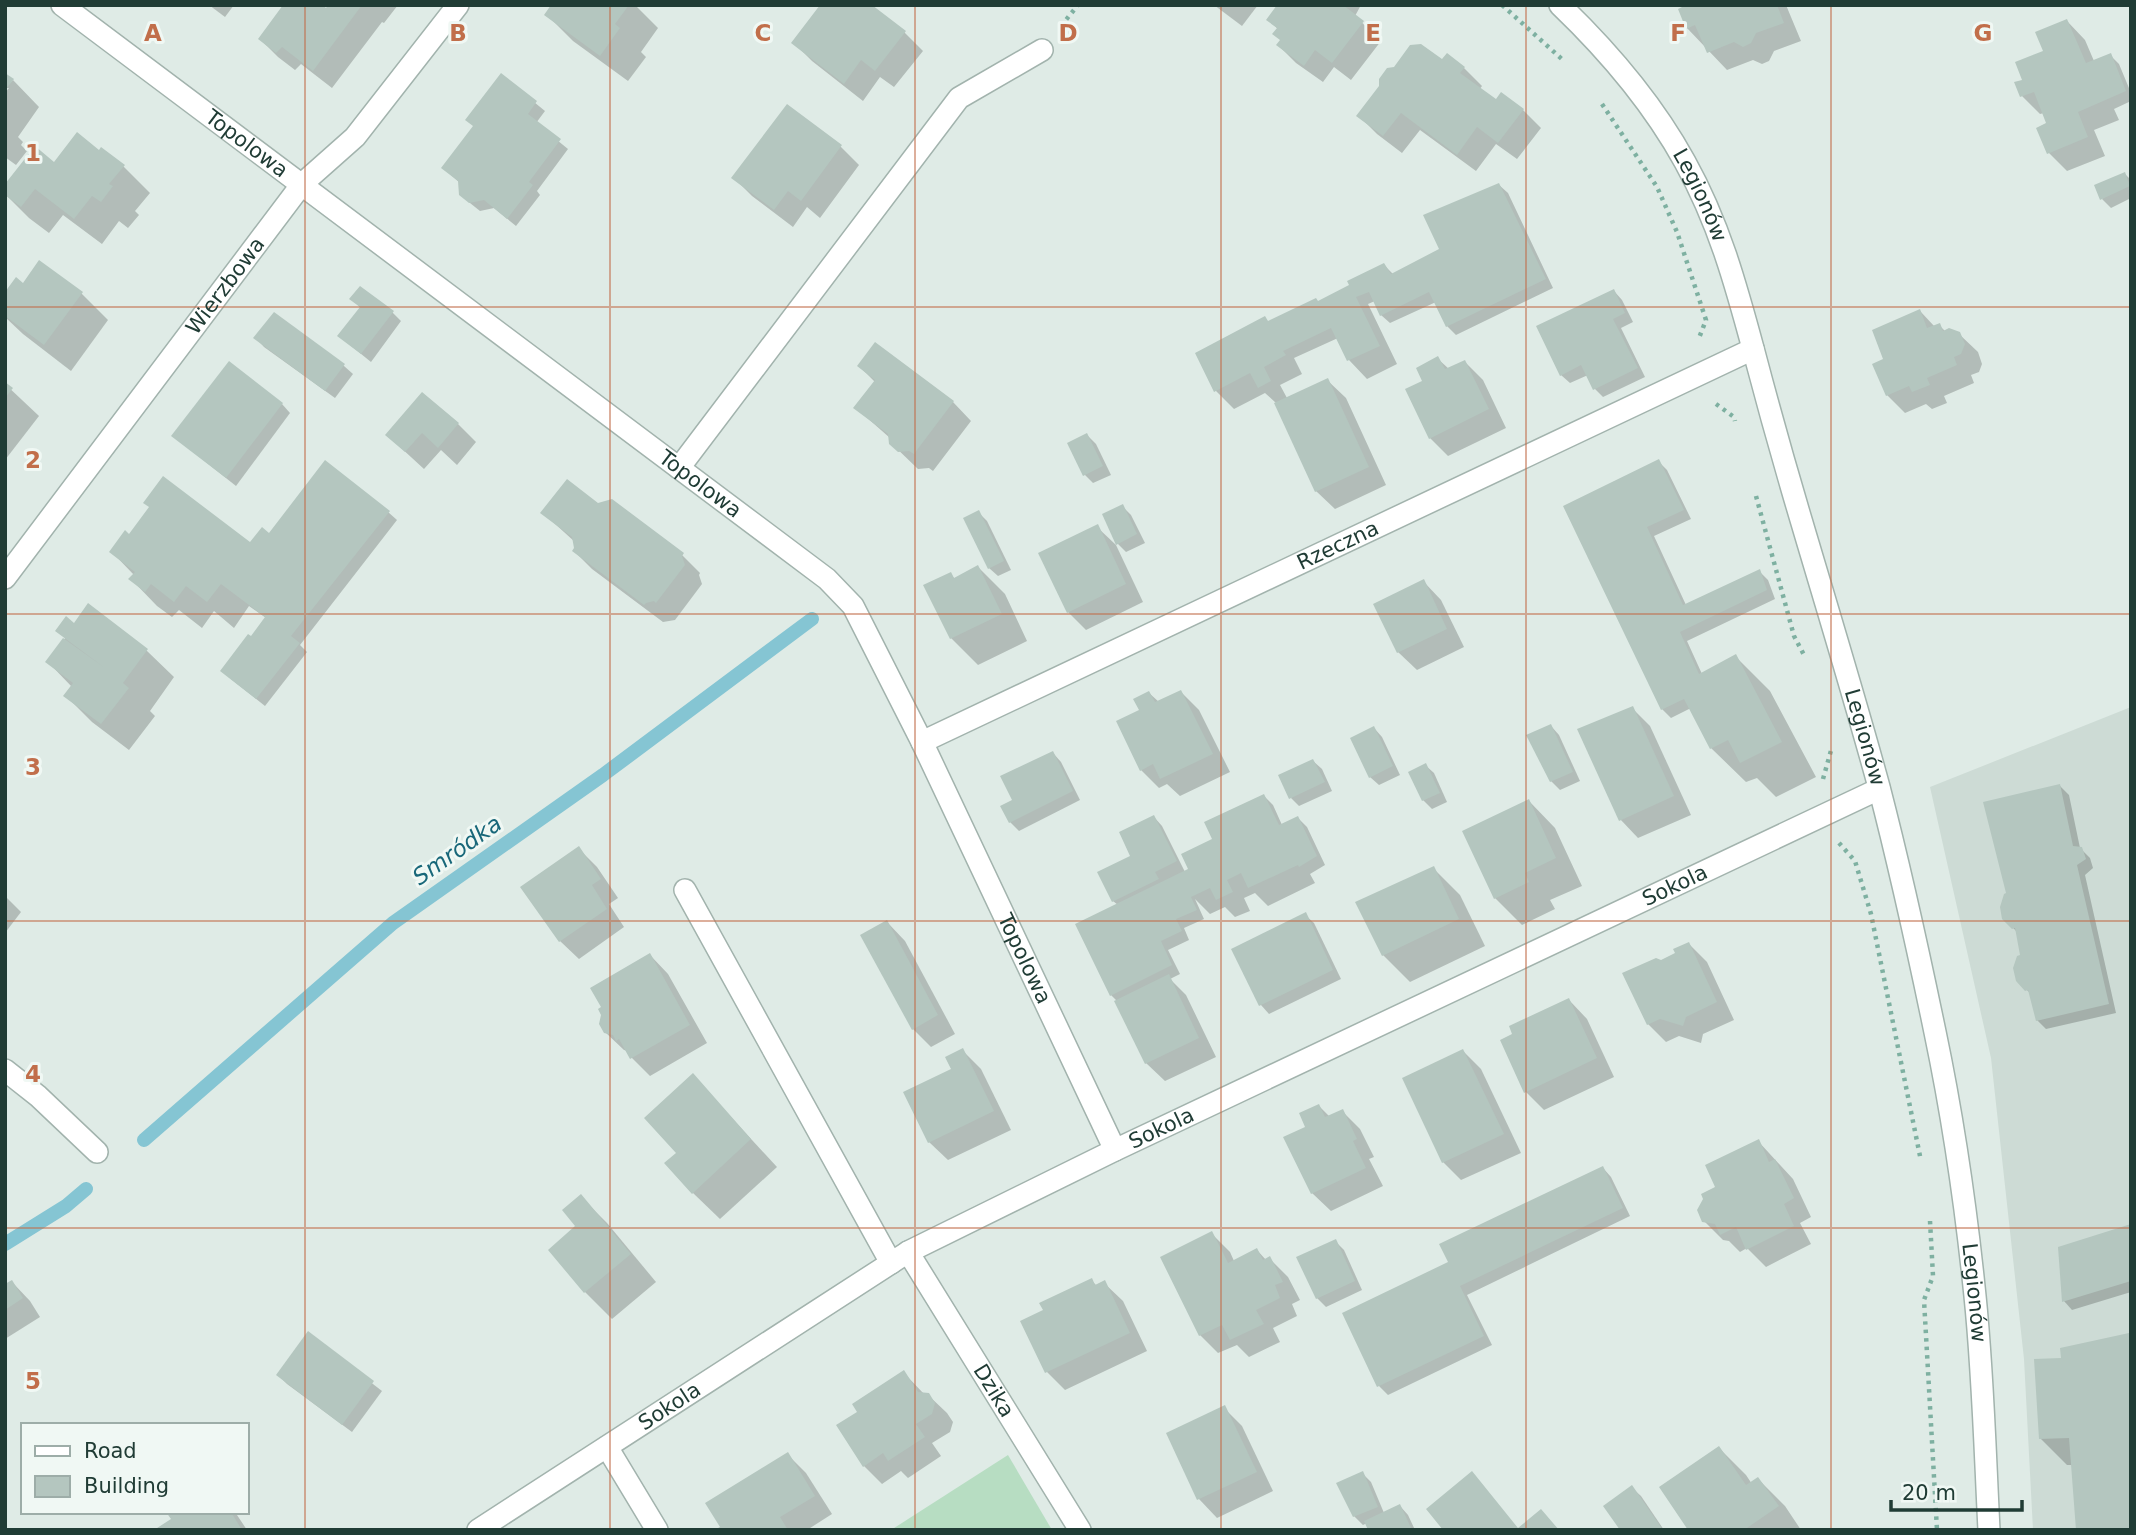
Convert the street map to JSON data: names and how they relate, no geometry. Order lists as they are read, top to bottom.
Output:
{
  "streets": {
    "street": [
      "Topolowa",
      "Legionów",
      "Wierzbowa",
      "Rzeczna",
      "Sokola",
      "Dzika"
    ]
  },
  "crossings": [
    ["Topolowa", "Wierzbowa"],
    ["Topolowa", "Rzeczna"],
    ["Topolowa", "Sokola"],
    ["Legionów", "Rzeczna"],
    ["Legionów", "Sokola"],
    ["Sokola", "Dzika"]
  ],
  "water": ["Smródka"],
  "legend": ["Road", "Building"],
  "scale_bar": "20 m",
  "grid": {
    "columns": [
      "A",
      "B",
      "C",
      "D",
      "E",
      "F",
      "G"
    ],
    "rows": [
      "1",
      "2",
      "3",
      "4",
      "5"
    ]
  }
}
